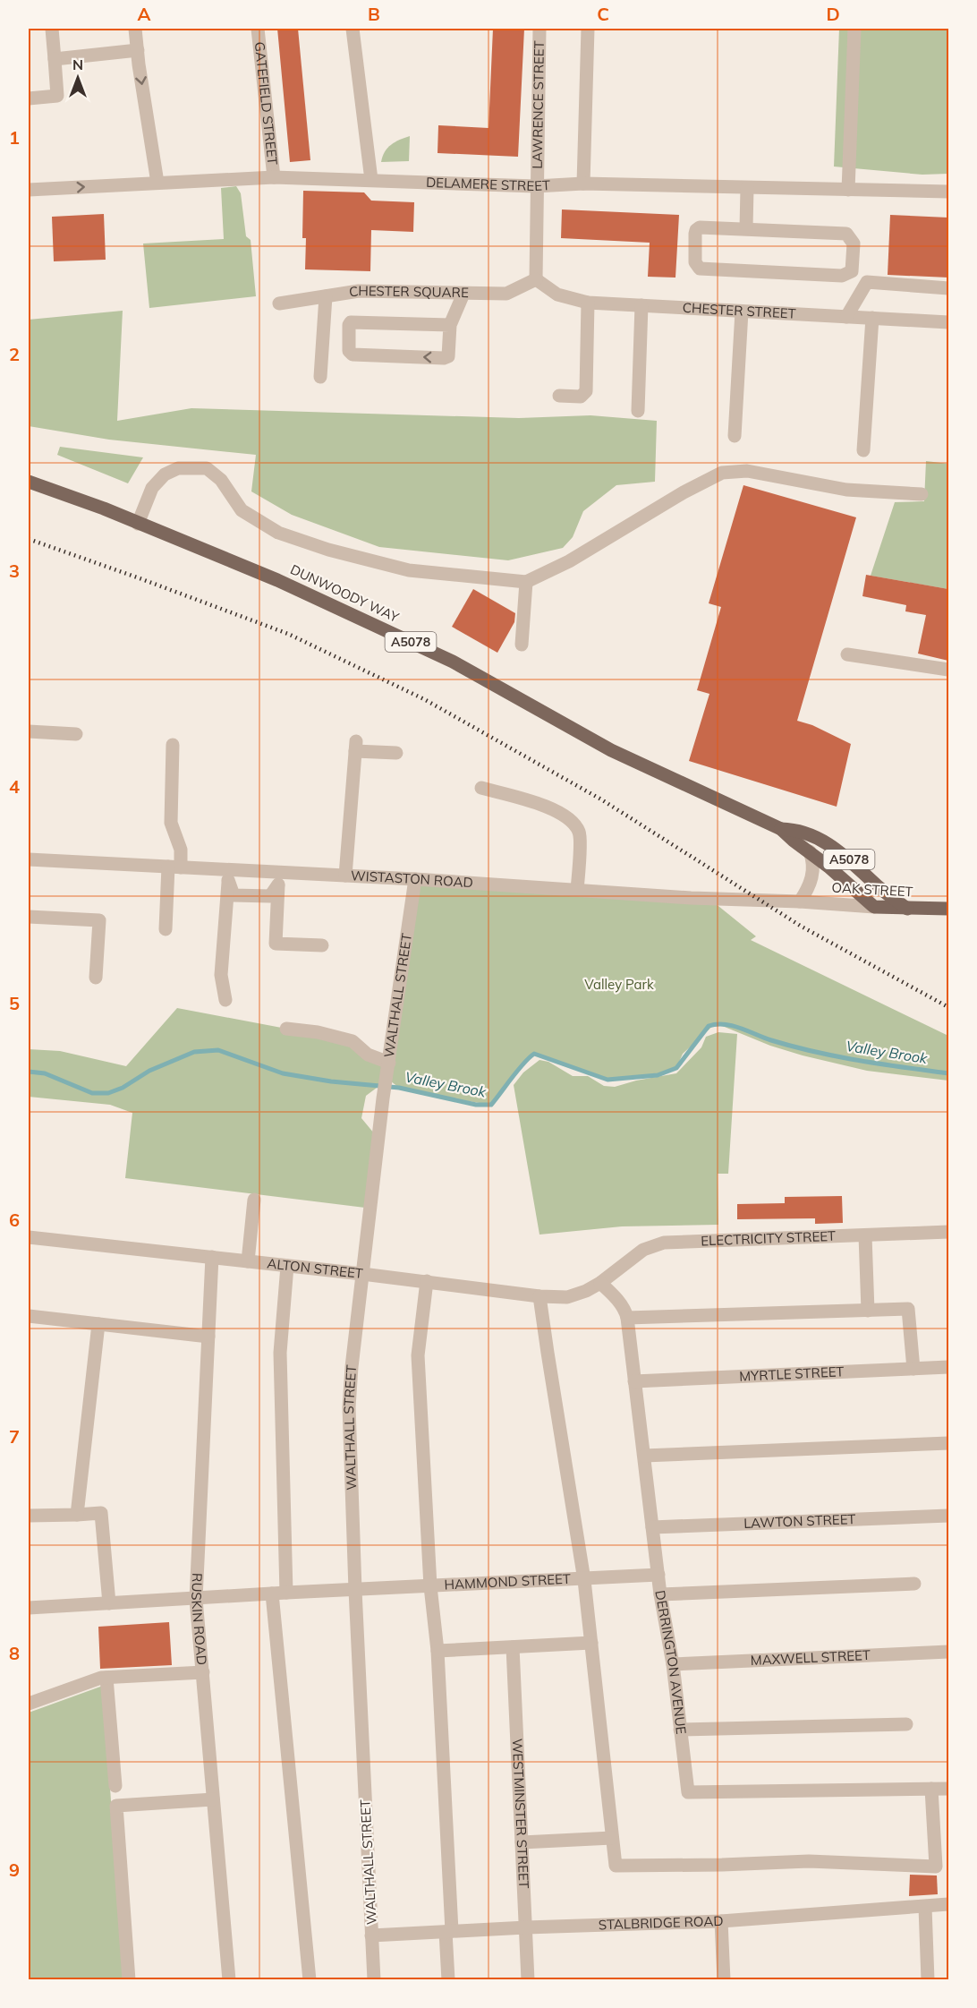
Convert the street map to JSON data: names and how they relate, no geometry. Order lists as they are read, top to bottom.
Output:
{
  "streets": {
    "main road": ["DUNWOODY WAY", "A5078", "OAK STREET"],
    "street": [
      "GATEFIELD STREET",
      "LAWRENCE STREET",
      "DELAMERE STREET",
      "CHESTER SQUARE",
      "CHESTER STREET",
      "WISTASTON ROAD",
      "WALTHALL STREET",
      "ELECTRICITY STREET",
      "ALTON STREET",
      "MYRTLE STREET",
      "LAWTON STREET",
      "HAMMOND STREET",
      "RUSKIN ROAD",
      "MAXWELL STREET",
      "DERRINGTON AVENUE",
      "WESTMINSTER STREET",
      "STALBRIDGE ROAD"
    ]
  },
  "crossings": [
    ["GATEFIELD STREET", "DELAMERE STREET"],
    ["LAWRENCE STREET", "DELAMERE STREET"],
    ["LAWRENCE STREET", "CHESTER SQUARE"],
    ["LAWRENCE STREET", "CHESTER STREET"],
    ["CHESTER SQUARE", "CHESTER STREET"],
    ["DUNWOODY WAY", "A5078"],
    ["DUNWOODY WAY", "OAK STREET"],
    ["A5078", "WISTASTON ROAD"],
    ["A5078", "OAK STREET"],
    ["WISTASTON ROAD", "OAK STREET"],
    ["WISTASTON ROAD", "WALTHALL STREET"],
    ["WALTHALL STREET", "ALTON STREET"],
    ["WALTHALL STREET", "HAMMOND STREET"],
    ["WALTHALL STREET", "STALBRIDGE ROAD"],
    ["ELECTRICITY STREET", "ALTON STREET"],
    ["ELECTRICITY STREET", "DERRINGTON AVENUE"],
    ["ALTON STREET", "RUSKIN ROAD"],
    ["ALTON STREET", "DERRINGTON AVENUE"],
    ["MYRTLE STREET", "DERRINGTON AVENUE"],
    ["LAWTON STREET", "DERRINGTON AVENUE"],
    ["HAMMOND STREET", "RUSKIN ROAD"],
    ["HAMMOND STREET", "DERRINGTON AVENUE"],
    ["MAXWELL STREET", "DERRINGTON AVENUE"],
    ["WESTMINSTER STREET", "STALBRIDGE ROAD"]
  ],
  "water": ["Valley Brook"],
  "parks": ["Valley Park"],
  "north": "top",
  "grid": {
    "columns": [
      "A",
      "B",
      "C",
      "D"
    ],
    "rows": [
      "1",
      "2",
      "3",
      "4",
      "5",
      "6",
      "7",
      "8",
      "9"
    ]
  }
}
